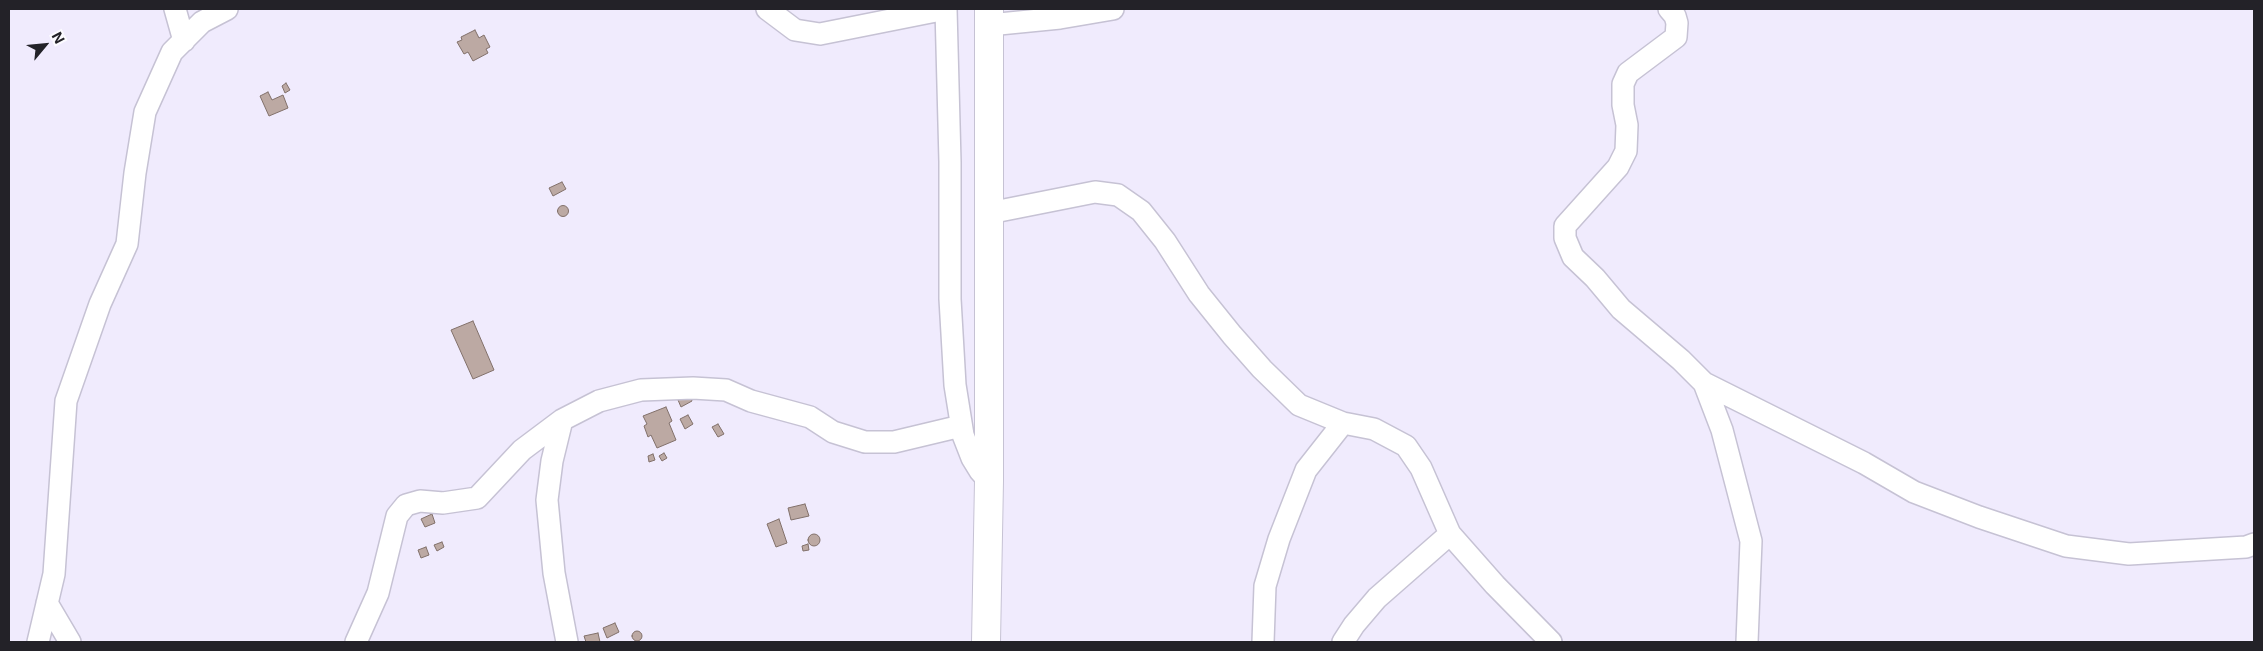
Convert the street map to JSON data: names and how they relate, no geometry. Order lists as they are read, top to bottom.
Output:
{
  "north": "top right"
}
